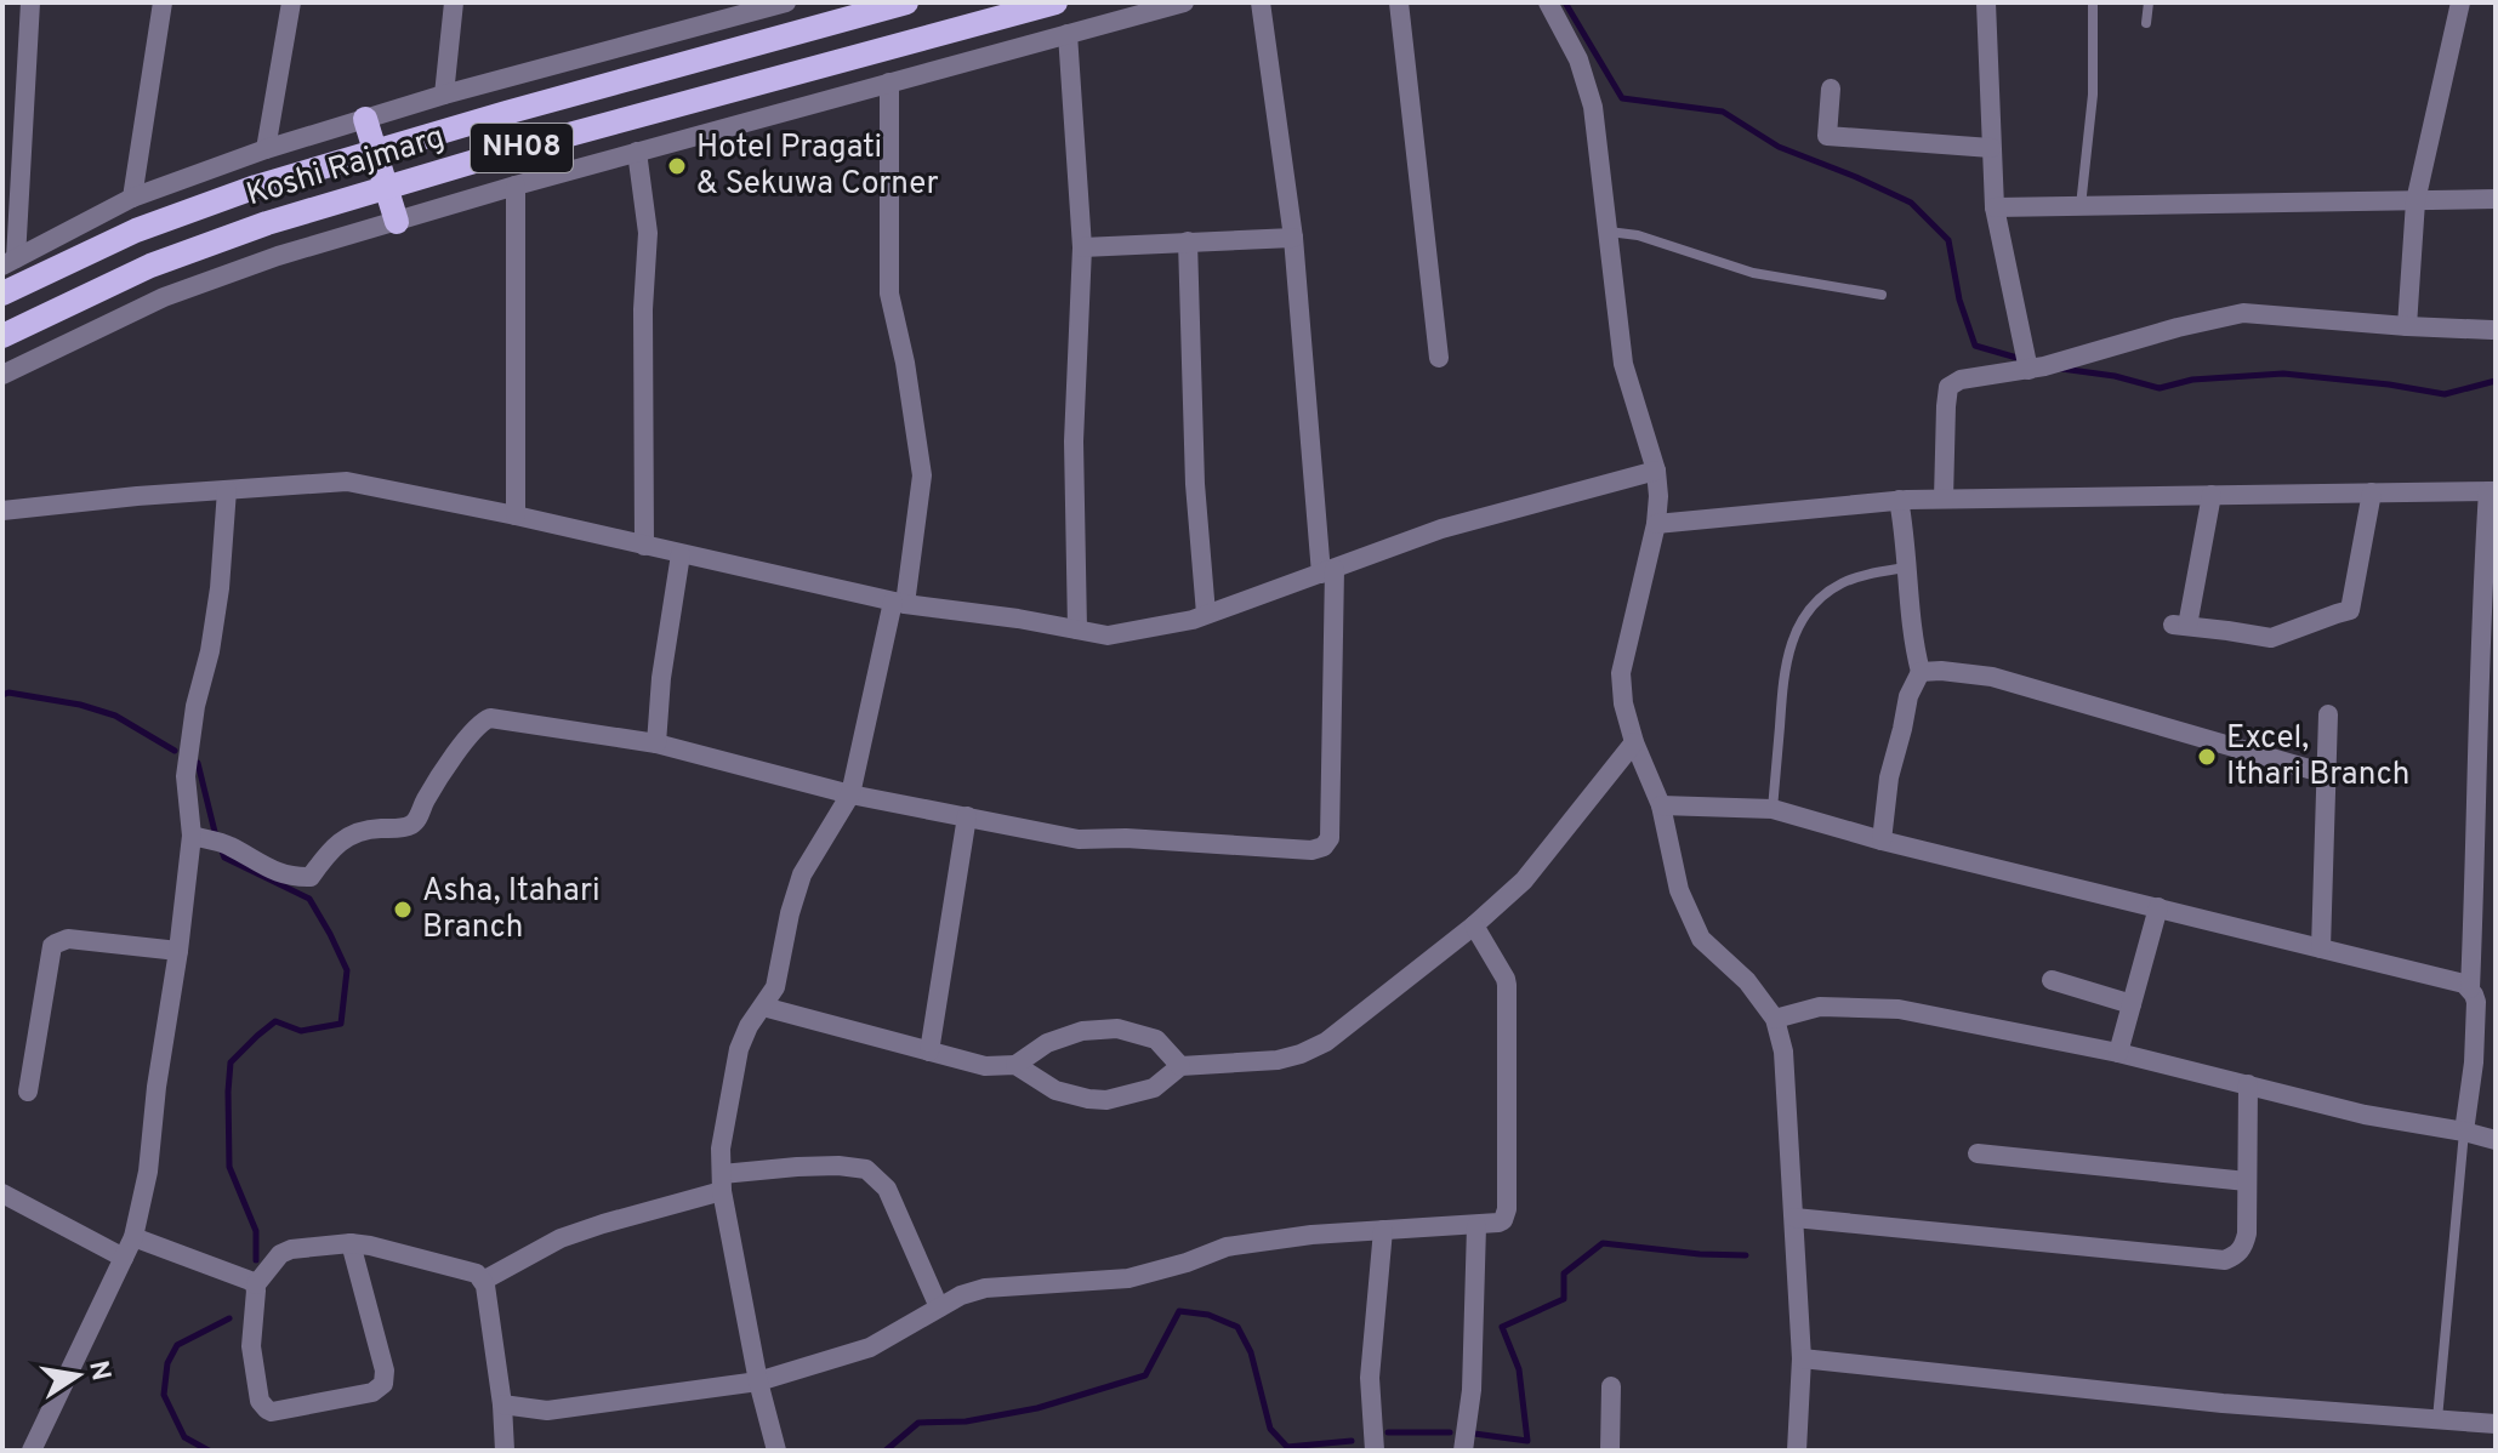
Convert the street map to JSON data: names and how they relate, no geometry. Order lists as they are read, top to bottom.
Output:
{
  "streets": {
    "main road": ["NH08", "Koshi Rajmarg"]
  },
  "places": ["Hotel Pragati & Sekuwa Corner", "Excel, Ithari Branch", "Asha, Itahari Branch"],
  "north": "right"
}
